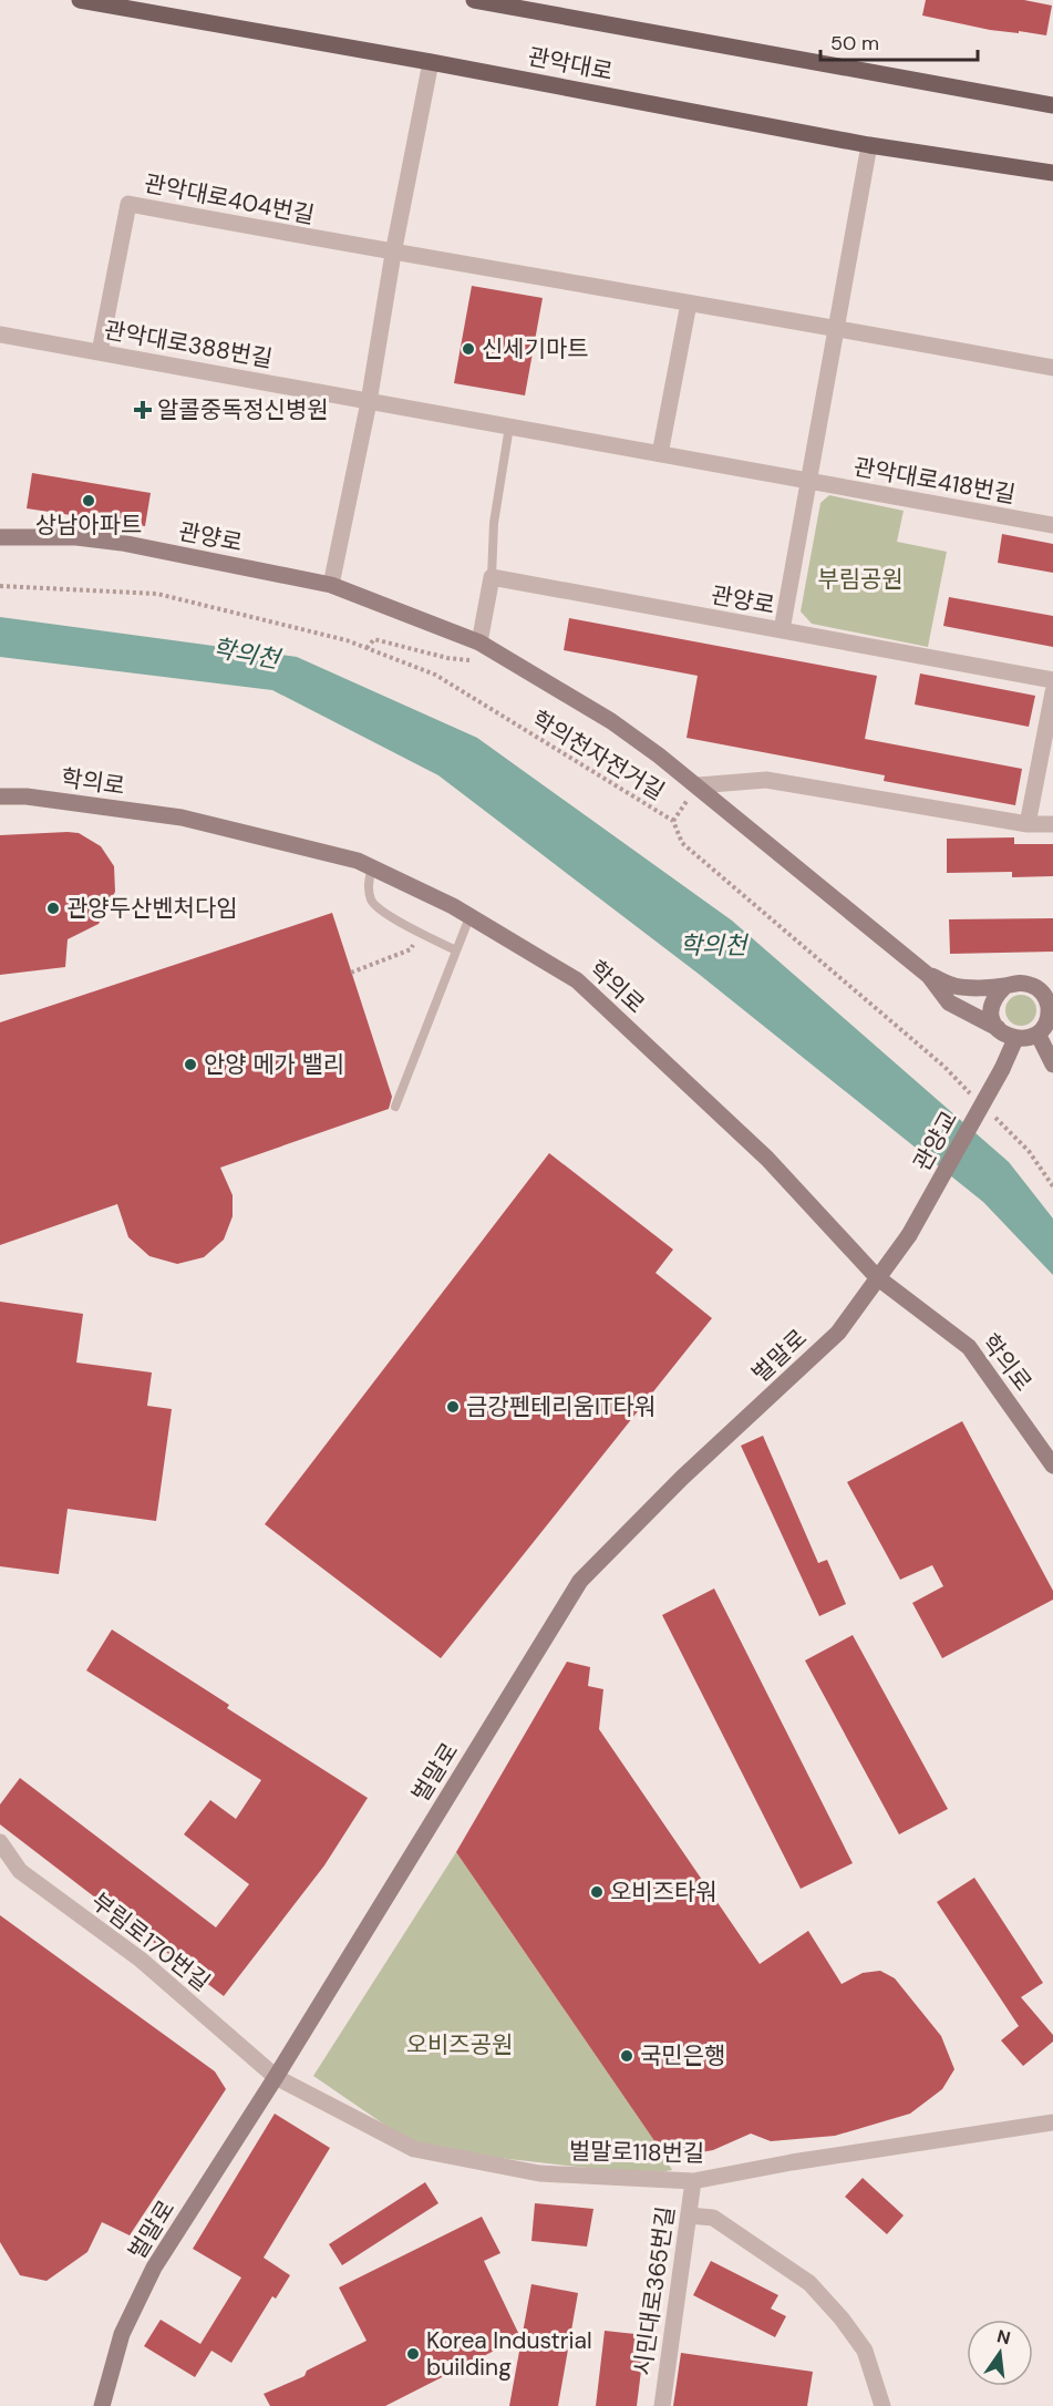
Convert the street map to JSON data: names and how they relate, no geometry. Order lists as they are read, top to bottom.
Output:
{
  "streets": {
    "main road": ["관악대로"],
    "street": [
      "관악대로404번길",
      "관악대로388번길",
      "관악대로418번길",
      "관양로",
      "학의로",
      "관양교",
      "벌말로",
      "부림로170번길",
      "벌말로118번길",
      "시민대로365번길"
    ],
    "path": ["학의천자전거길"]
  },
  "crossings": [
    ["관악대로404번길", "관악대로388번길"],
    ["관양로", "관양교"],
    ["학의로", "벌말로"],
    ["관양교", "벌말로"],
    ["벌말로", "부림로170번길"],
    ["벌말로", "벌말로118번길"],
    ["부림로170번길", "벌말로118번길"],
    ["벌말로118번길", "시민대로365번길"]
  ],
  "water": ["학의천"],
  "parks": ["부림공원", "오비즈공원"],
  "places": {
    "other": [
      "신세기마트",
      "상남아파트",
      "관양두산벤처다임",
      "안양 메가 밸리",
      "금강펜테리움IT타워",
      "오비즈타워",
      "국민은행",
      "Korea Industrial building"
    ],
    "health": ["알콜중독정신병원"]
  },
  "scale_bar": "50 m",
  "north": "top"
}
